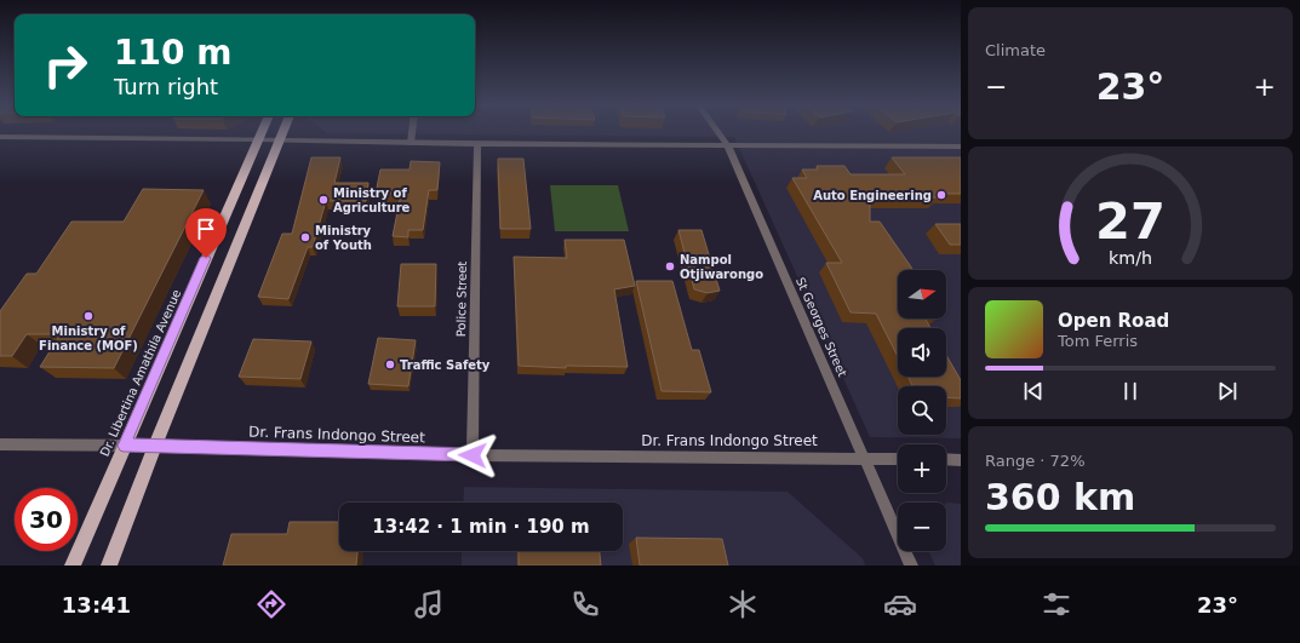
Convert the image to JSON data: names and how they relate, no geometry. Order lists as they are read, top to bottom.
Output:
{
  "streets": {
    "main road": ["Dr. Libertina Amathila Avenue"],
    "street": ["Police Street", "St Georges Street", "Dr. Frans Indongo Street"]
  },
  "crossings": [
    ["Police Street", "Dr. Frans Indongo Street"],
    ["St Georges Street", "Dr. Frans Indongo Street"],
    ["Dr. Libertina Amathila Avenue", "Dr. Frans Indongo Street"]
  ],
  "places": [
    "Auto Engineering",
    "Ministry of Agriculture",
    "Ministry of Youth",
    "Nampol Otjiwarongo",
    "Ministry of Finance (MOF)",
    "Traffic Safety"
  ],
  "north": "right",
  "page": {
    "tile": [
      "Climate",
      ["Range · 72%", "360 km"]
    ],
    "turn": ["110 m", "Turn right"],
    "heat": ["−", "23°", "+"],
    "map_buttons": ["+", "−"],
    "song": ["Open Road", "Tom Ferris"],
    "limit": "30",
    "trip": "13:42 · 1 min · 190 m",
    "tabs": ["13:41", "23°"],
    "gauge": ["27", "km/h"]
  }
}
